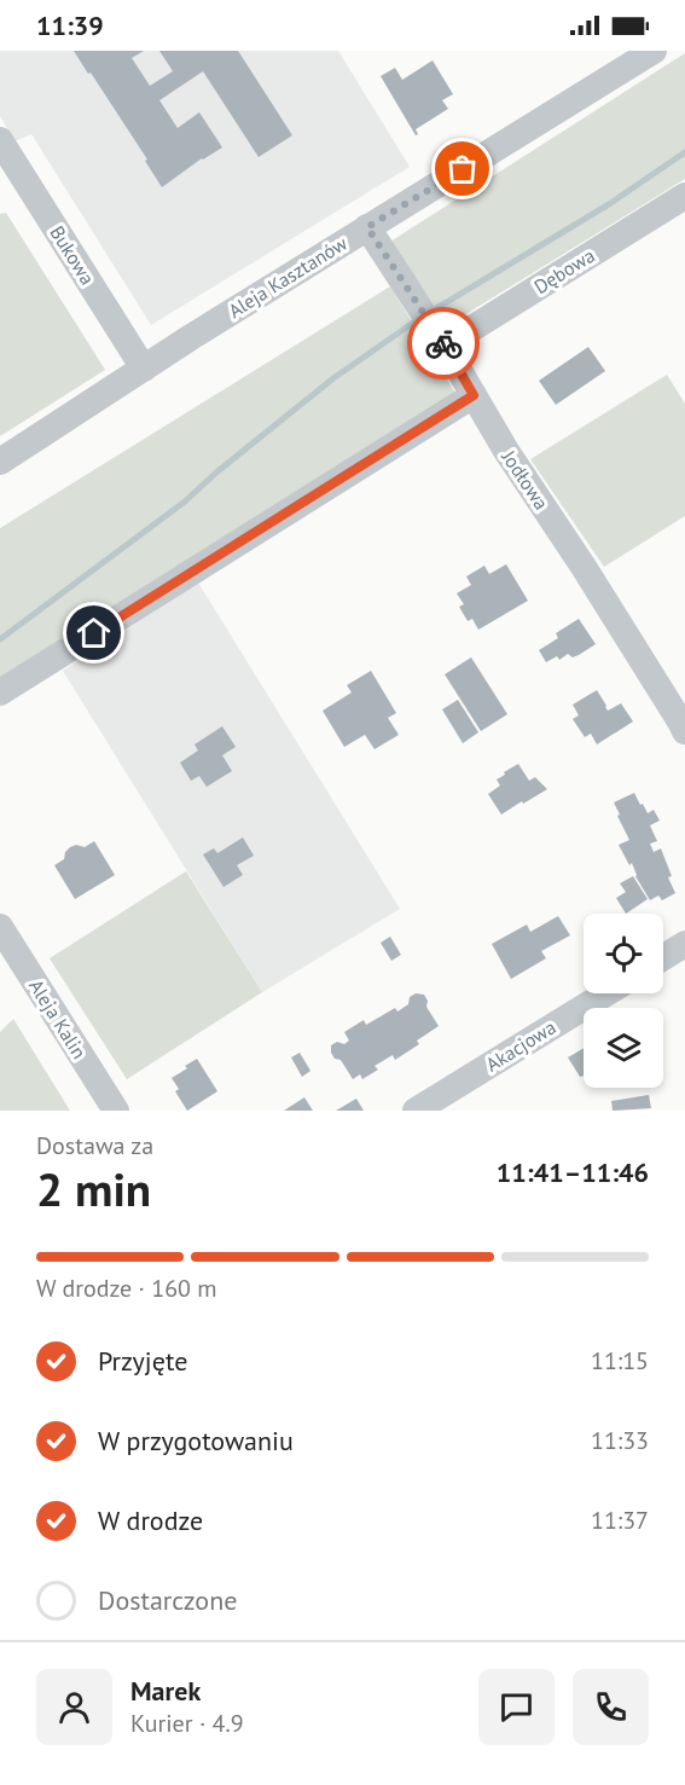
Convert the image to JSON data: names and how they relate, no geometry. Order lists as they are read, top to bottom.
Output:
{
  "streets": {
    "street": [
      "Bukowa",
      "Dębowa",
      "Aleja Kasztanów",
      "Jodłowa",
      "Aleja Kalin",
      "Akacjowa"
    ]
  },
  "crossings": [
    ["Bukowa", "Aleja Kasztanów"],
    ["Dębowa", "Jodłowa"],
    ["Aleja Kasztanów", "Jodłowa"]
  ],
  "page": {
    "status": "11:39",
    "heading": ["2 min", "Dostawa za", "11:41–11:46"],
    "panel": ["Marek", "Kurier · 4.9"],
    "bar": "W drodze · 160 m",
    "list": [
      ["Przyjęte", "11:15"],
      ["W przygotowaniu", "11:33"],
      ["W drodze", "11:37"],
      "Dostarczone"
    ]
  }
}
